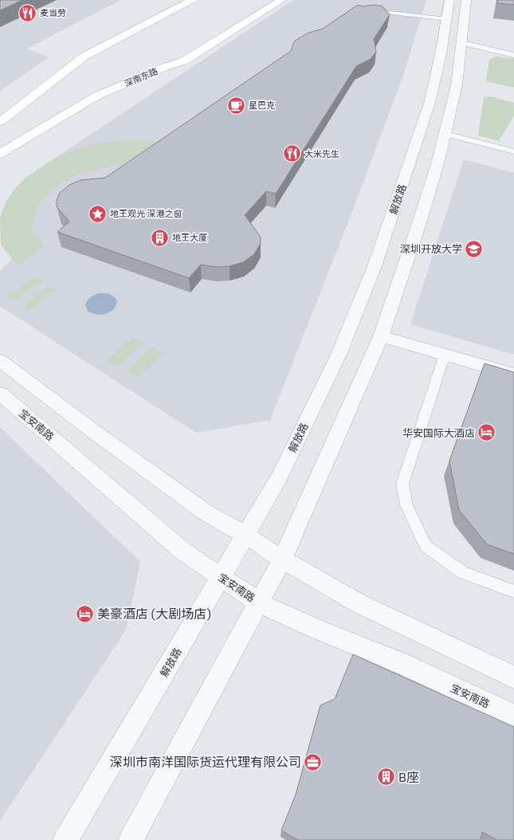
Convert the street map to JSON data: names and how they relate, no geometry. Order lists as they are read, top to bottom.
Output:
{
  "streets": {
    "main road": ["深南东路"],
    "street": ["解放路", "宝安南路"]
  },
  "crossings": [
    ["解放路", "宝安南路"]
  ],
  "places": {
    "restaurant": ["麦当劳", "大米先生"],
    "cafe": ["星巴克"],
    "place": ["地王观光·深港之窗"],
    "building": ["地王大厦", "B座"],
    "school or university": ["深圳开放大学"],
    "hotel": ["华安国际大酒店", "美豪酒店 (大剧场店)"],
    "office": ["深圳市南洋国际货运代理有限公司"]
  }
}
